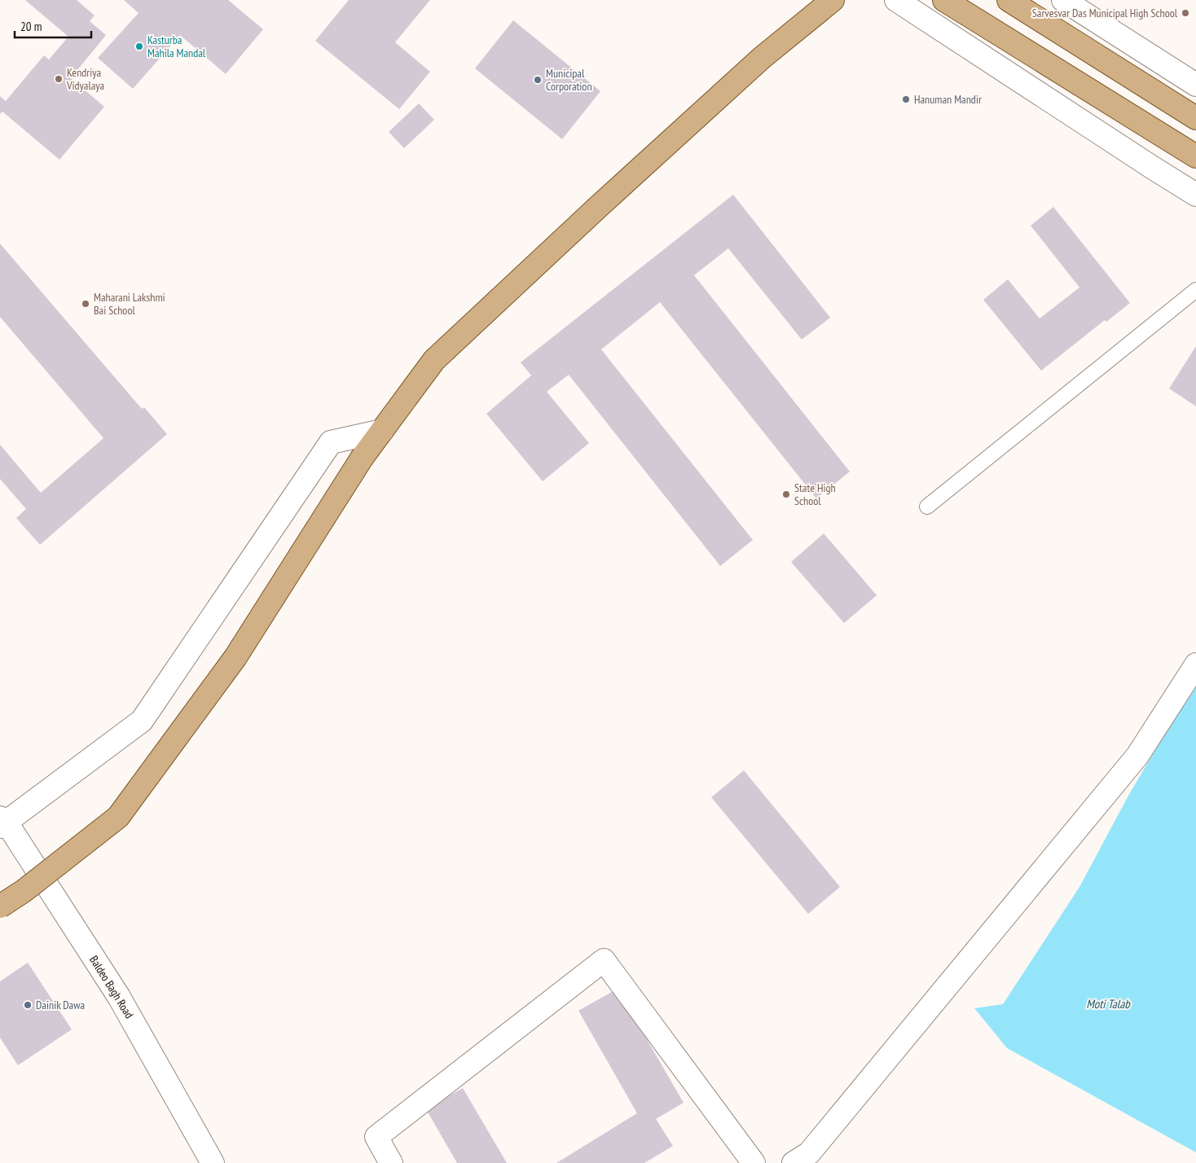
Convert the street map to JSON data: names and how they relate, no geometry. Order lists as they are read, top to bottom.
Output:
{
  "streets": {
    "street": ["Baldeo Bagh Road"]
  },
  "water": ["Moti Talab"],
  "places": [
    "Sarvesvar Das Municipal High School",
    "Kasturba Mahila Mandal",
    "Kendriya Vidyalaya",
    "Municipal Corporation",
    "Hanuman Mandir",
    "Maharani Lakshmi Bai School",
    "State High School",
    "Dainik Dawa"
  ],
  "scale_bar": "20 m"
}
